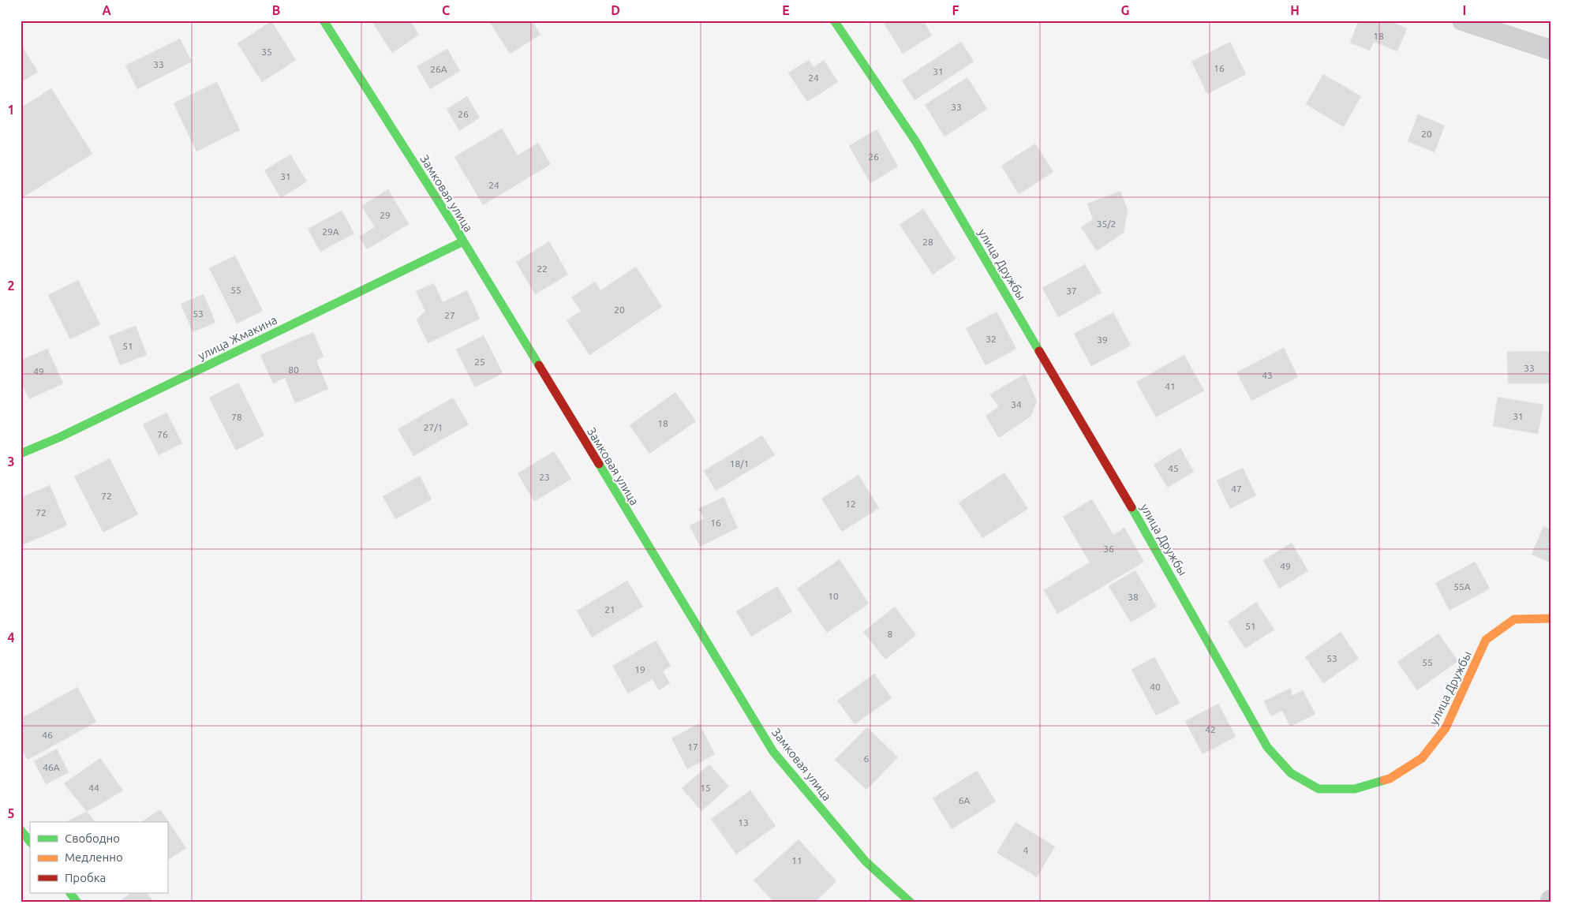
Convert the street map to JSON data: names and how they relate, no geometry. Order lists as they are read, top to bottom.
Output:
{
  "streets": {
    "street": ["Замковая улица", "улица Дружбы", "улица Жмакина"]
  },
  "crossings": [
    ["Замковая улица", "улица Жмакина"]
  ],
  "house_numbers": [
    "18",
    "35",
    "33",
    "16",
    "26А",
    "31",
    "24",
    "33",
    "26",
    "20",
    "26",
    "31",
    "24",
    "29",
    "35/2",
    "29А",
    "28",
    "22",
    "55",
    "37",
    "20",
    "53",
    "27",
    "32",
    "39",
    "51",
    "25",
    "33",
    "80",
    "49",
    "43",
    "41",
    "34",
    "31",
    "78",
    "18",
    "27/1",
    "76",
    "18/1",
    "45",
    "23",
    "47",
    "72",
    "12",
    "72",
    "16",
    "36",
    "49",
    "55А",
    "10",
    "38",
    "21",
    "51",
    "8",
    "53",
    "55",
    "19",
    "40",
    "42",
    "46",
    "17",
    "6",
    "46А",
    "44",
    "15",
    "6А",
    "13",
    "4",
    "11"
  ],
  "legend": ["Свободно", "Медленно", "Пробка"],
  "grid": {
    "columns": [
      "A",
      "B",
      "C",
      "D",
      "E",
      "F",
      "G",
      "H",
      "I"
    ],
    "rows": [
      "1",
      "2",
      "3",
      "4",
      "5"
    ]
  }
}
